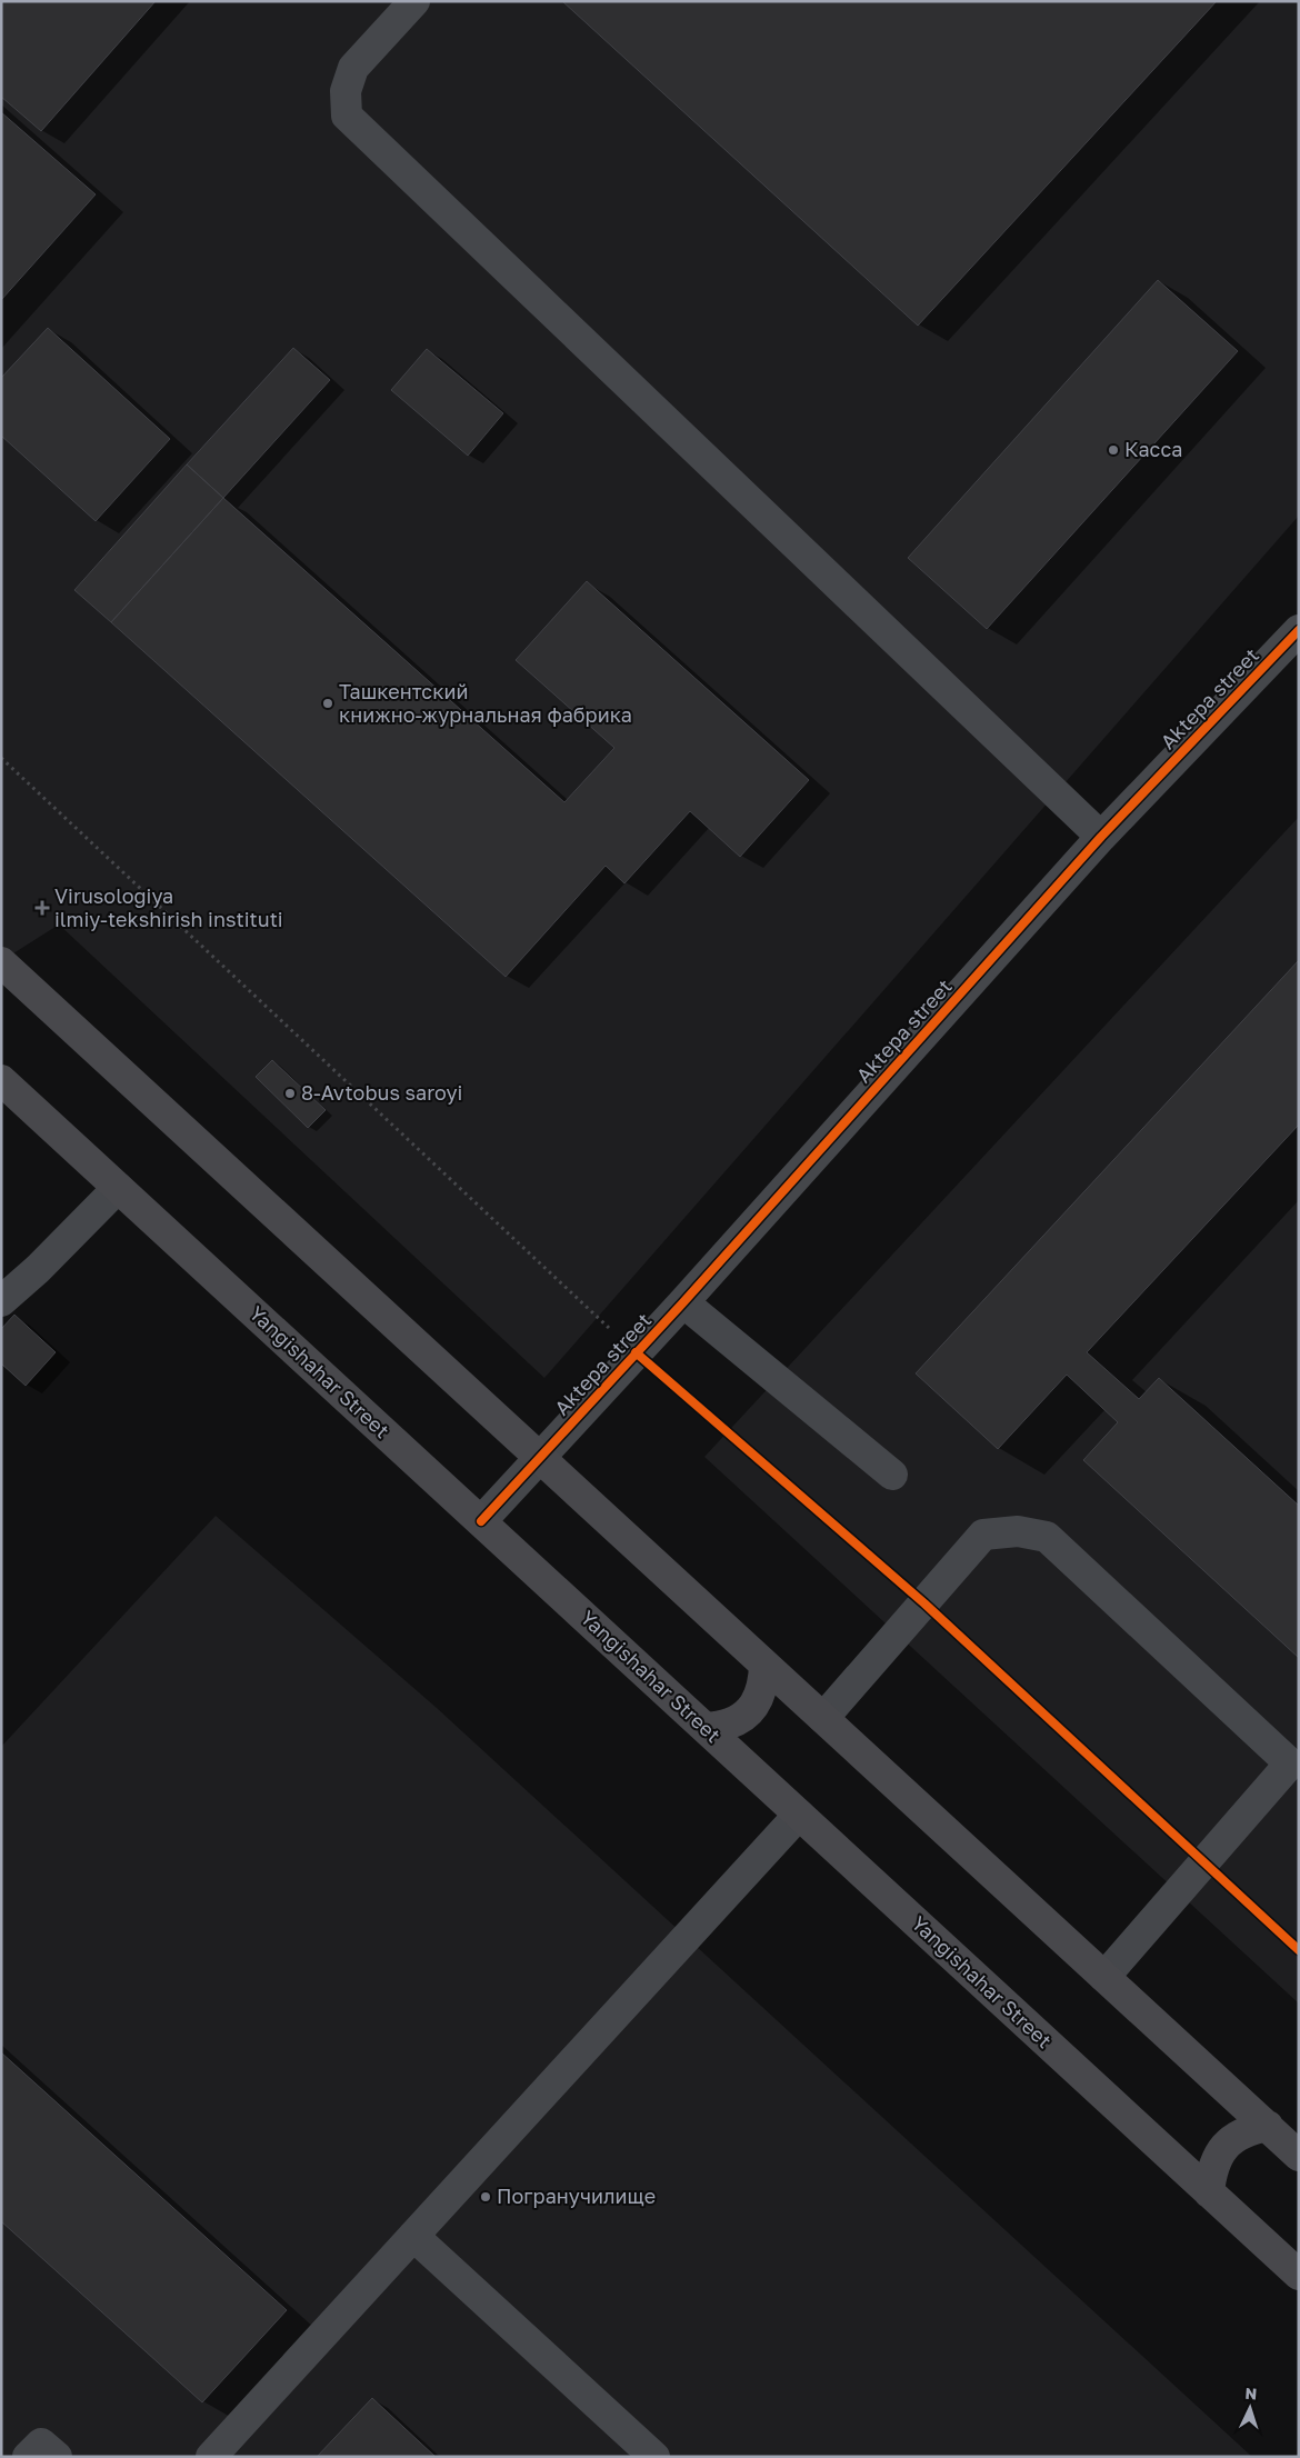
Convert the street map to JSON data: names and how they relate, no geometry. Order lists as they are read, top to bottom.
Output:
{
  "streets": {
    "main road": ["Yangishahar Street"],
    "street": ["Aktepa street"]
  },
  "crossings": [
    ["Aktepa street", "Yangishahar Street"]
  ],
  "places": {
    "other": [
      "Касса",
      "Ташкентский книжно-журнальная фабрика",
      "8-Avtobus saroyi",
      "Погранучилище"
    ],
    "health": ["Virusologiya ilmiy-tekshirish instituti"]
  },
  "north": "top"
}
